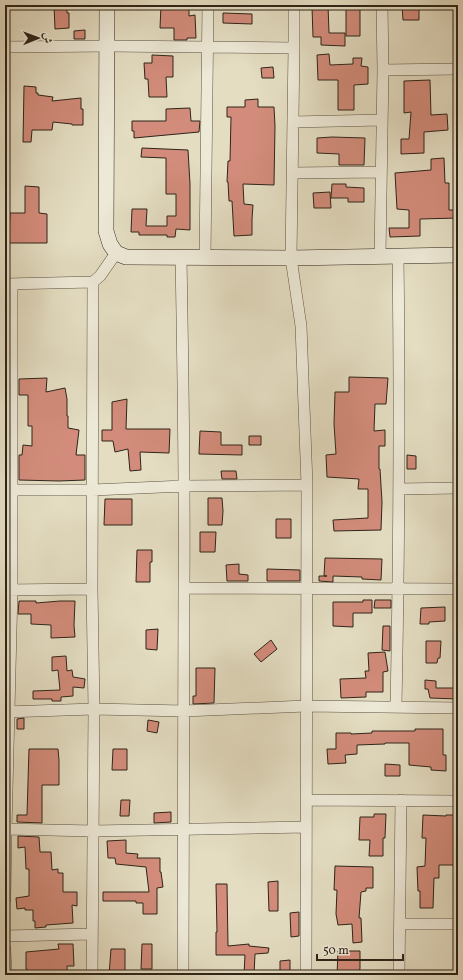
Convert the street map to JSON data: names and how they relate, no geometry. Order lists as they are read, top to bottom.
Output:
{
  "scale_bar": "50 m",
  "north": "right"
}
